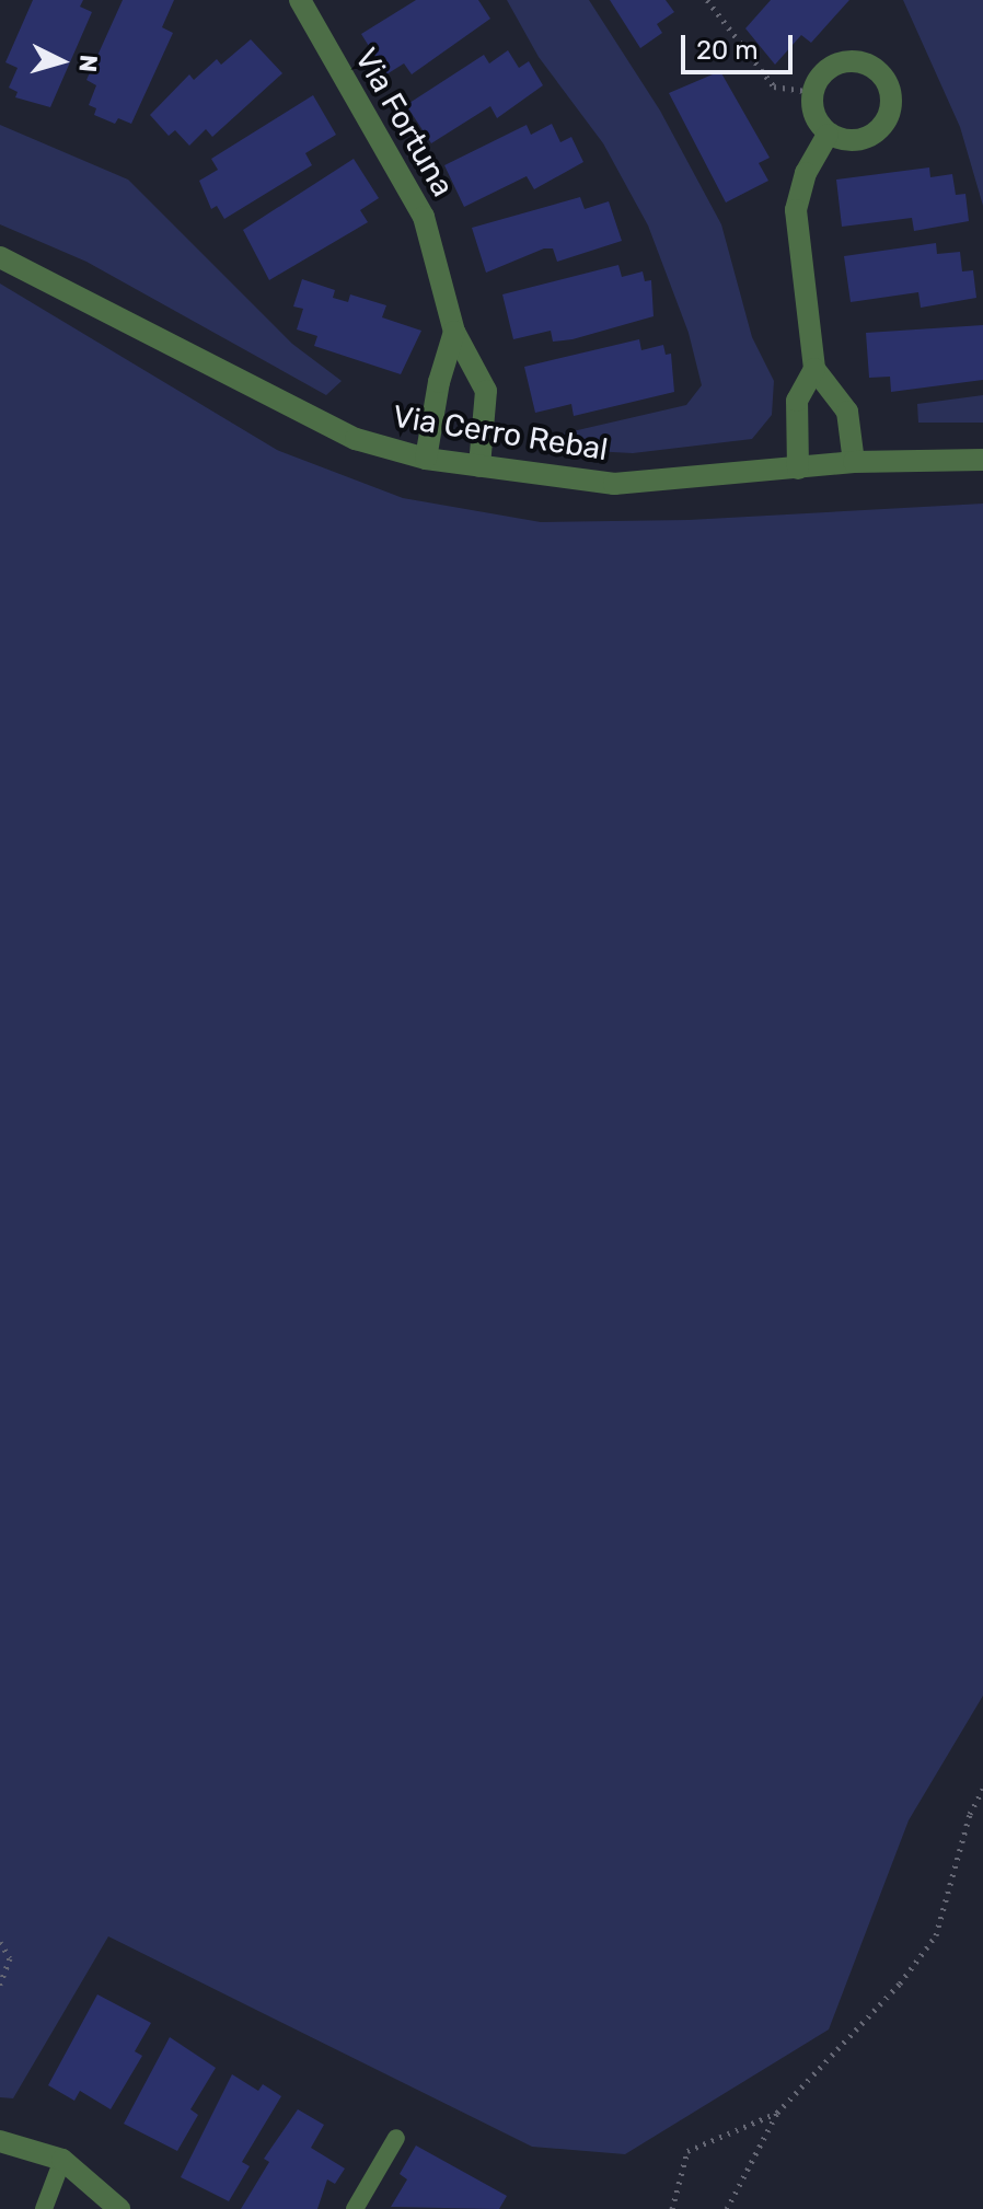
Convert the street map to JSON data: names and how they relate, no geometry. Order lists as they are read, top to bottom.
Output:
{
  "streets": {
    "street": ["Via Fortuna", "Via Cerro Rebal"]
  },
  "crossings": [
    ["Via Fortuna", "Via Cerro Rebal"]
  ],
  "scale_bar": "20 m",
  "north": "right"
}
